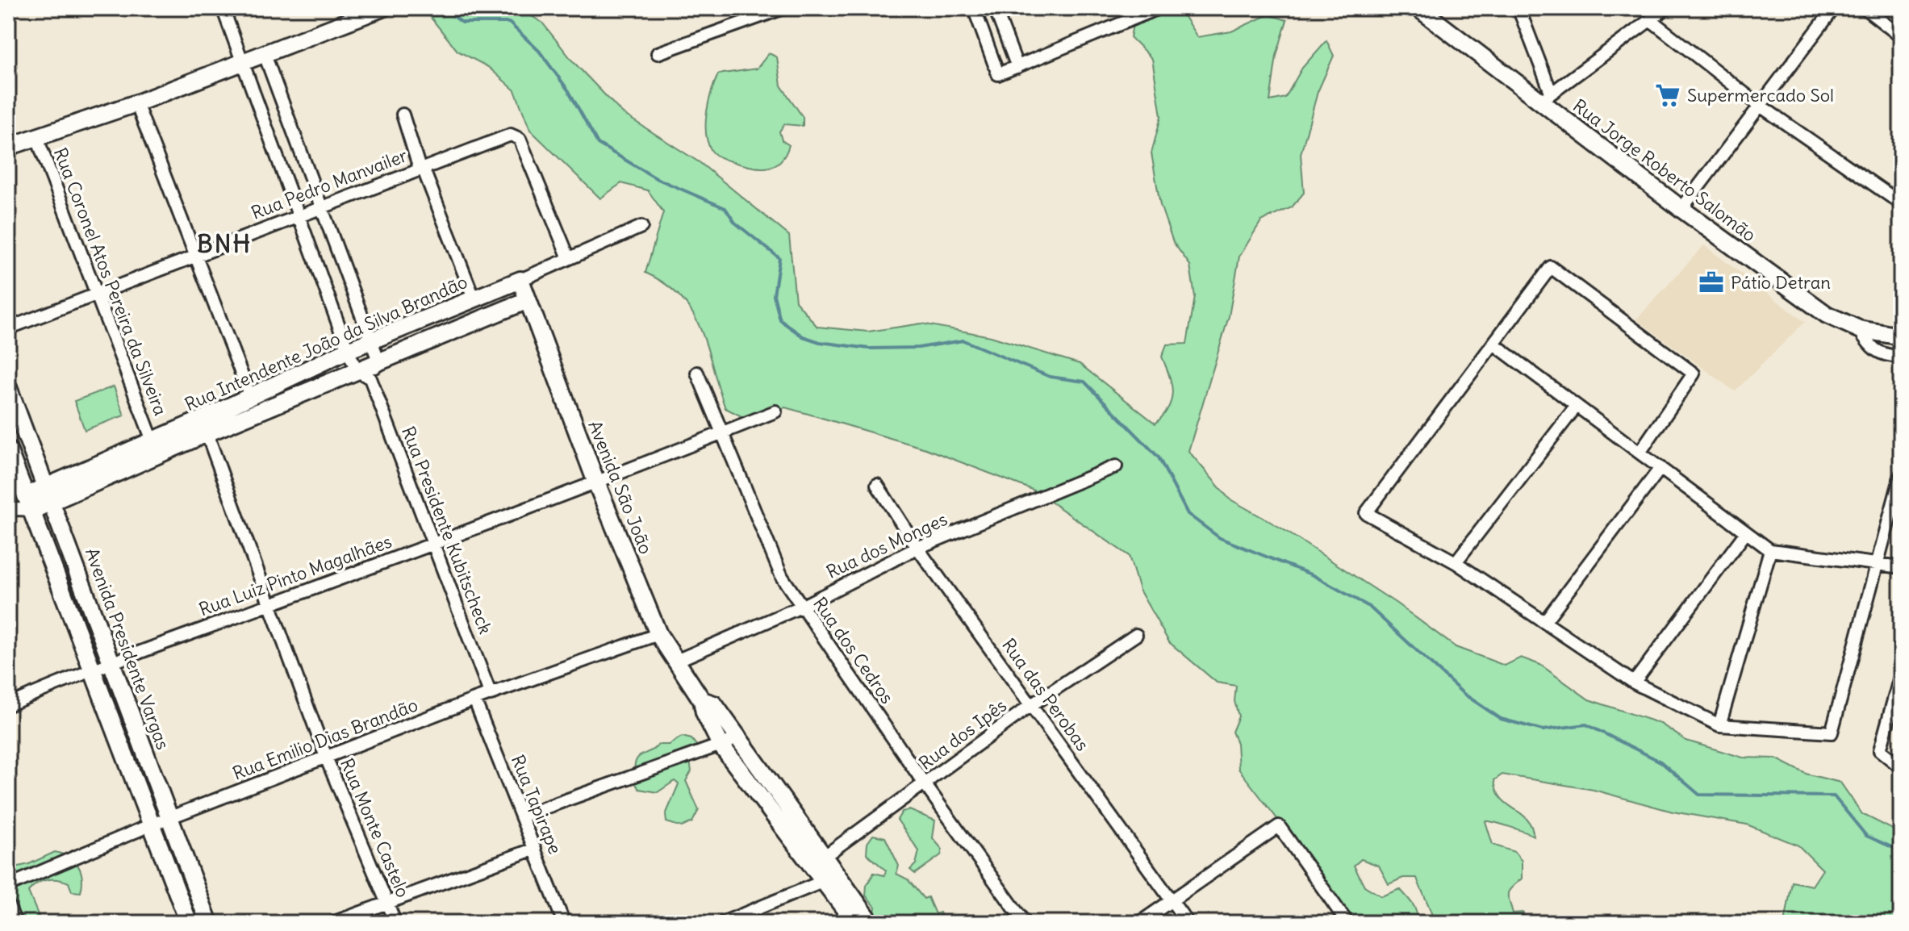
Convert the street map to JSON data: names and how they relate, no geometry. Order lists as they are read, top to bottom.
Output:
{
  "streets": {
    "street": [
      "Rua Jorge Roberto Salomão",
      "Rua Pedro Manvailer",
      "Rua Coronel Atos Pereira da Silveira",
      "Rua Intendente João da Silva Brandão",
      "Avenida São João",
      "Rua Presidente Kubitscheck",
      "Rua dos Monges",
      "Rua Luiz Pinto Magalhães",
      "Avenida Presidente Vargas",
      "Rua dos Cedros",
      "Rua das Perobas",
      "Rua dos Ipês",
      "Rua Emilio Dias Brandão",
      "Rua Tapirape",
      "Rua Monte Castelo"
    ]
  },
  "crossings": [
    ["Rua Pedro Manvailer", "Rua Coronel Atos Pereira da Silveira"],
    ["Rua Pedro Manvailer", "Rua Intendente João da Silva Brandão"],
    ["Rua Pedro Manvailer", "Rua Presidente Kubitscheck"],
    ["Rua Coronel Atos Pereira da Silveira", "Rua Intendente João da Silva Brandão"],
    ["Rua Intendente João da Silva Brandão", "Avenida São João"],
    ["Rua Intendente João da Silva Brandão", "Rua Presidente Kubitscheck"],
    ["Rua Intendente João da Silva Brandão", "Avenida Presidente Vargas"],
    ["Rua Intendente João da Silva Brandão", "Rua Monte Castelo"],
    ["Avenida São João", "Rua dos Monges"],
    ["Avenida São João", "Rua Luiz Pinto Magalhães"],
    ["Avenida São João", "Rua dos Ipês"],
    ["Avenida São João", "Rua Emilio Dias Brandão"],
    ["Rua Presidente Kubitscheck", "Rua Luiz Pinto Magalhães"],
    ["Rua Presidente Kubitscheck", "Rua Emilio Dias Brandão"],
    ["Rua dos Monges", "Rua dos Cedros"],
    ["Rua dos Monges", "Rua das Perobas"],
    ["Rua Luiz Pinto Magalhães", "Avenida Presidente Vargas"],
    ["Rua Luiz Pinto Magalhães", "Rua dos Cedros"],
    ["Rua Luiz Pinto Magalhães", "Rua Monte Castelo"],
    ["Avenida Presidente Vargas", "Rua Emilio Dias Brandão"],
    ["Rua dos Cedros", "Rua dos Ipês"],
    ["Rua das Perobas", "Rua dos Ipês"],
    ["Rua Emilio Dias Brandão", "Rua Tapirape"],
    ["Rua Emilio Dias Brandão", "Rua Monte Castelo"]
  ],
  "districts": ["BNH"],
  "places": {
    "supermarket": ["Supermercado Sol"],
    "office": ["Pátio Detran"]
  }
}
